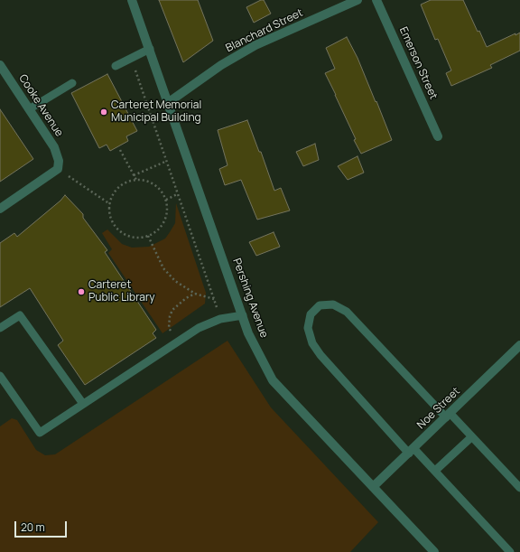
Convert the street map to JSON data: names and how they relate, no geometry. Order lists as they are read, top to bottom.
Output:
{
  "streets": {
    "street": [
      "Blanchard Street",
      "Emerson Street",
      "Cooke Avenue",
      "Pershing Avenue",
      "Noe Street"
    ]
  },
  "crossings": [
    ["Blanchard Street", "Pershing Avenue"],
    ["Pershing Avenue", "Noe Street"]
  ],
  "places": ["Carteret Memorial Municipal Building", "Carteret Public Library"],
  "scale_bar": "20 m"
}
